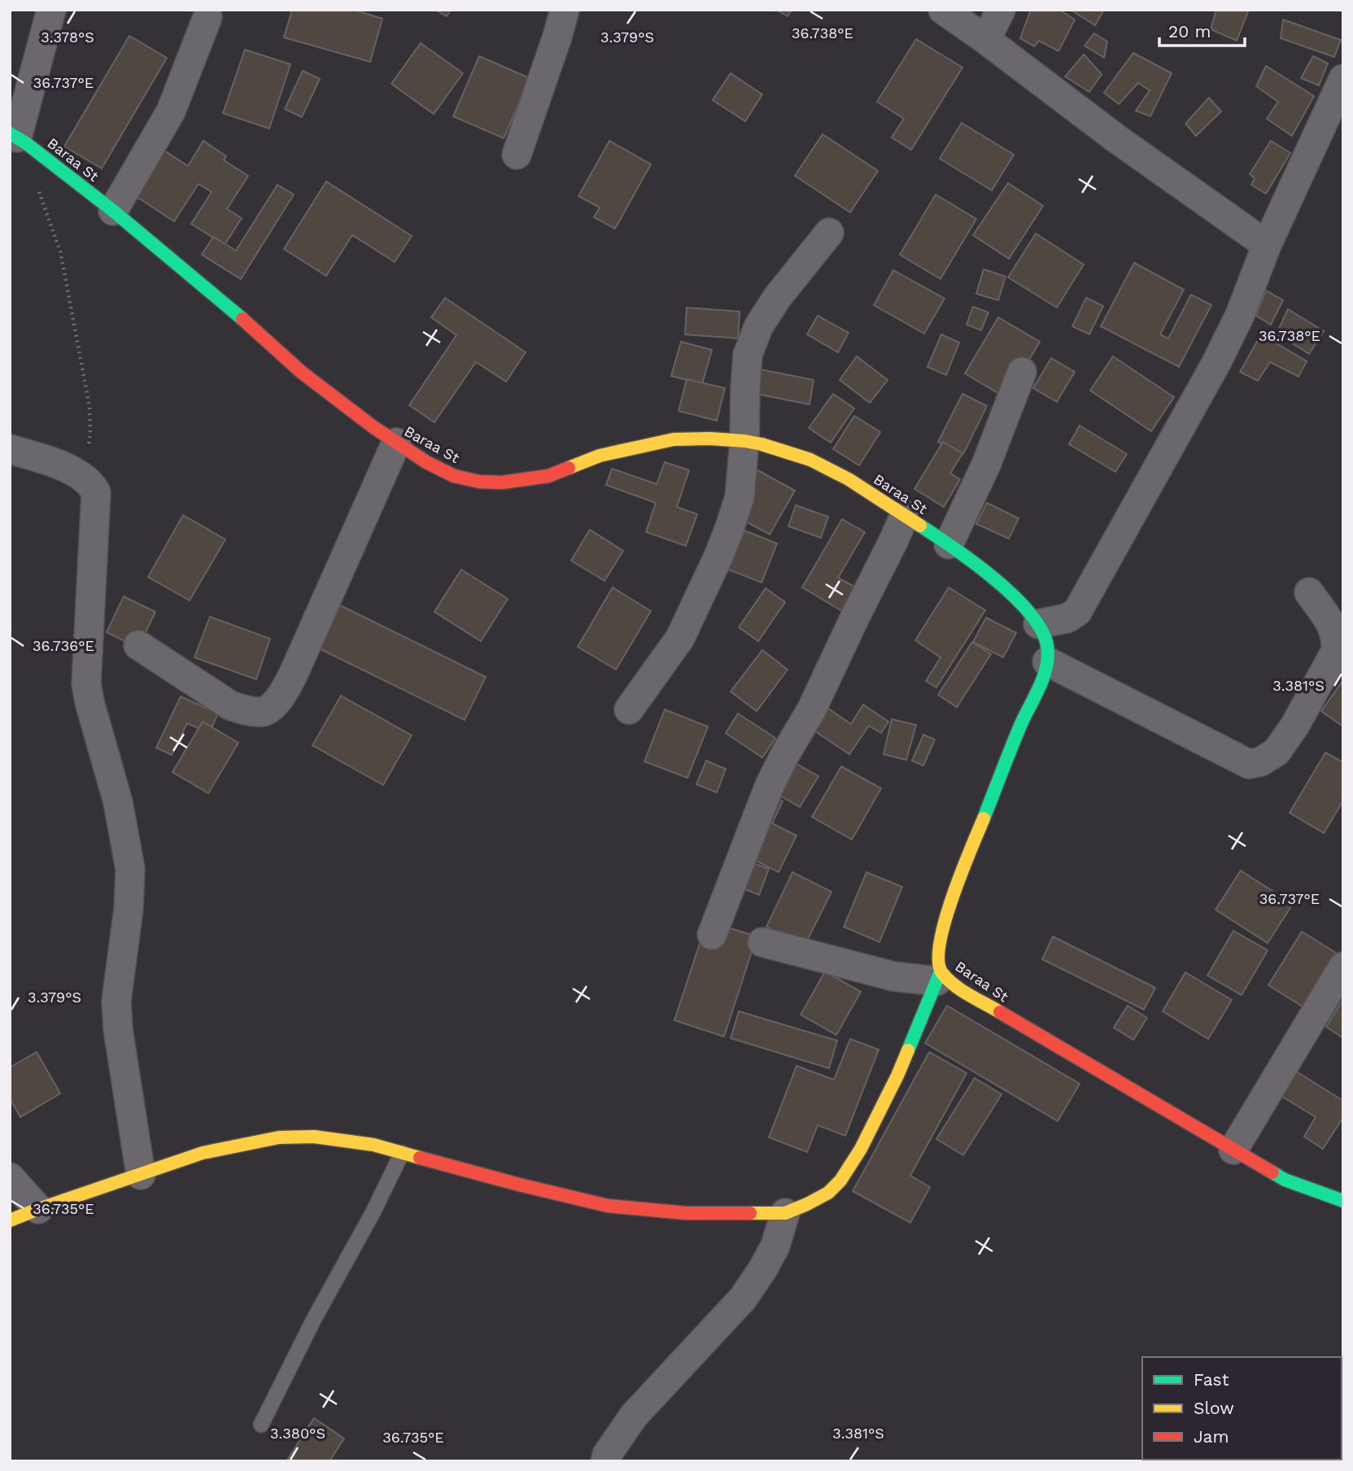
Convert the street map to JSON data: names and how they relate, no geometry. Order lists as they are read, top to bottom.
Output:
{
  "streets": {
    "street": ["Baraa St"]
  },
  "legend": ["Fast", "Slow", "Jam"],
  "scale_bar": "20 m",
  "coordinates": [
    "36.738°E",
    "3.378°S",
    "3.379°S",
    "36.737°E",
    "36.736°E",
    "3.381°S",
    "36.735°E",
    "3.380°S"
  ]
}
